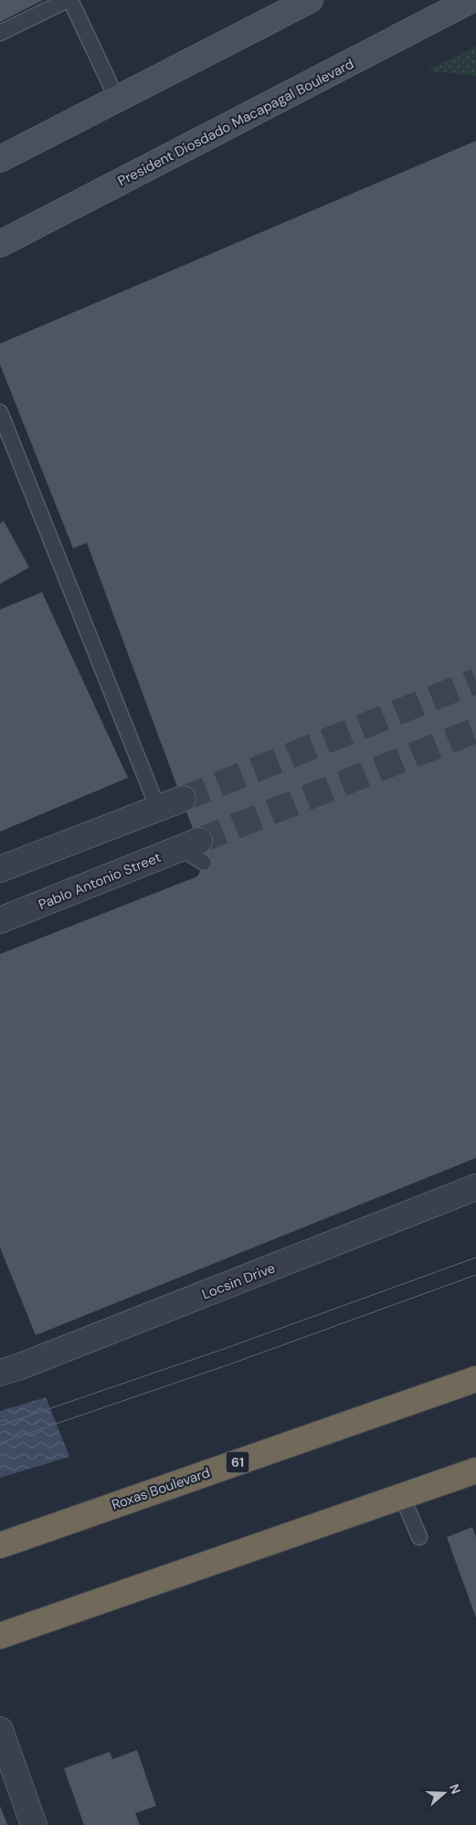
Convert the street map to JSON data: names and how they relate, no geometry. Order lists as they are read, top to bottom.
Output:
{
  "streets": {
    "highway": ["61", "Roxas Boulevard"],
    "main road": ["President Diosdado Macapagal Boulevard"],
    "street": ["Pablo Antonio Street", "Locsin Drive"]
  },
  "north": "right"
}
